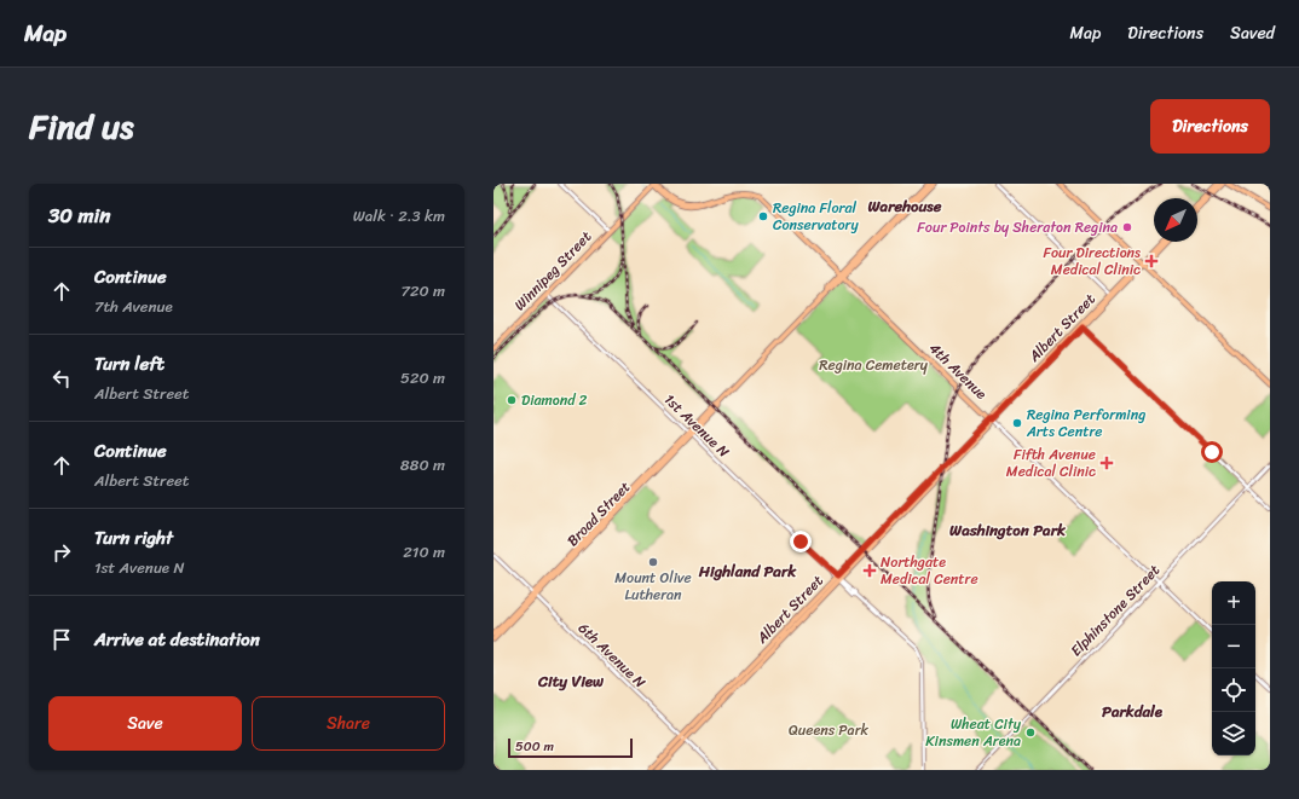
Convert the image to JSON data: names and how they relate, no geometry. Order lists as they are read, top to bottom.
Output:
{
  "streets": {
    "main road": [
      "Winnipeg Street",
      "Albert Street",
      "4th Avenue",
      "Broad Street"
    ],
    "street": ["1st Avenue N", "Elphinstone Street", "6th Avenue N"]
  },
  "crossings": [
    ["Winnipeg Street", "4th Avenue"],
    ["Winnipeg Street", "1st Avenue N"],
    ["Albert Street", "4th Avenue"],
    ["Albert Street", "1st Avenue N"],
    ["Albert Street", "6th Avenue N"],
    ["4th Avenue", "Broad Street"],
    ["4th Avenue", "Elphinstone Street"],
    ["1st Avenue N", "Broad Street"],
    ["Broad Street", "6th Avenue N"]
  ],
  "districts": [
    "Warehouse",
    "Washington Park",
    "Highland Park",
    "City View",
    "Parkdale"
  ],
  "parks": ["Regina Cemetery", "Queens Park"],
  "places": {
    "other": [
      "Regina Floral Conservatory",
      "Four Points by Sheraton Regina",
      "Diamond 2",
      "Regina Performing Arts Centre",
      "Mount Olive Lutheran",
      "Wheat City Kinsmen Arena"
    ],
    "health": ["Four Directions Medical Clinic", "Fifth Avenue Medical Clinic", "Northgate Medical Centre"]
  },
  "scale_bar": "500 m",
  "north": "bottom left",
  "page": {
    "header": "Map",
    "nav": ["Map", "Directions", "Saved"],
    "title": "Find us",
    "buttons": [
      "Directions",
      ["Save", "Share"]
    ],
    "heading": ["30 min", "Walk · 2.3 km"],
    "list": [
      ["Continue", "7th Avenue", "720 m"],
      ["Turn left", "Albert Street", "520 m"],
      ["Continue", "Albert Street", "880 m"],
      ["Turn right", "1st Avenue N", "210 m"],
      "Arrive at destination"
    ],
    "map_buttons": ["+", "−"],
    "scale": "500 m"
  }
}
